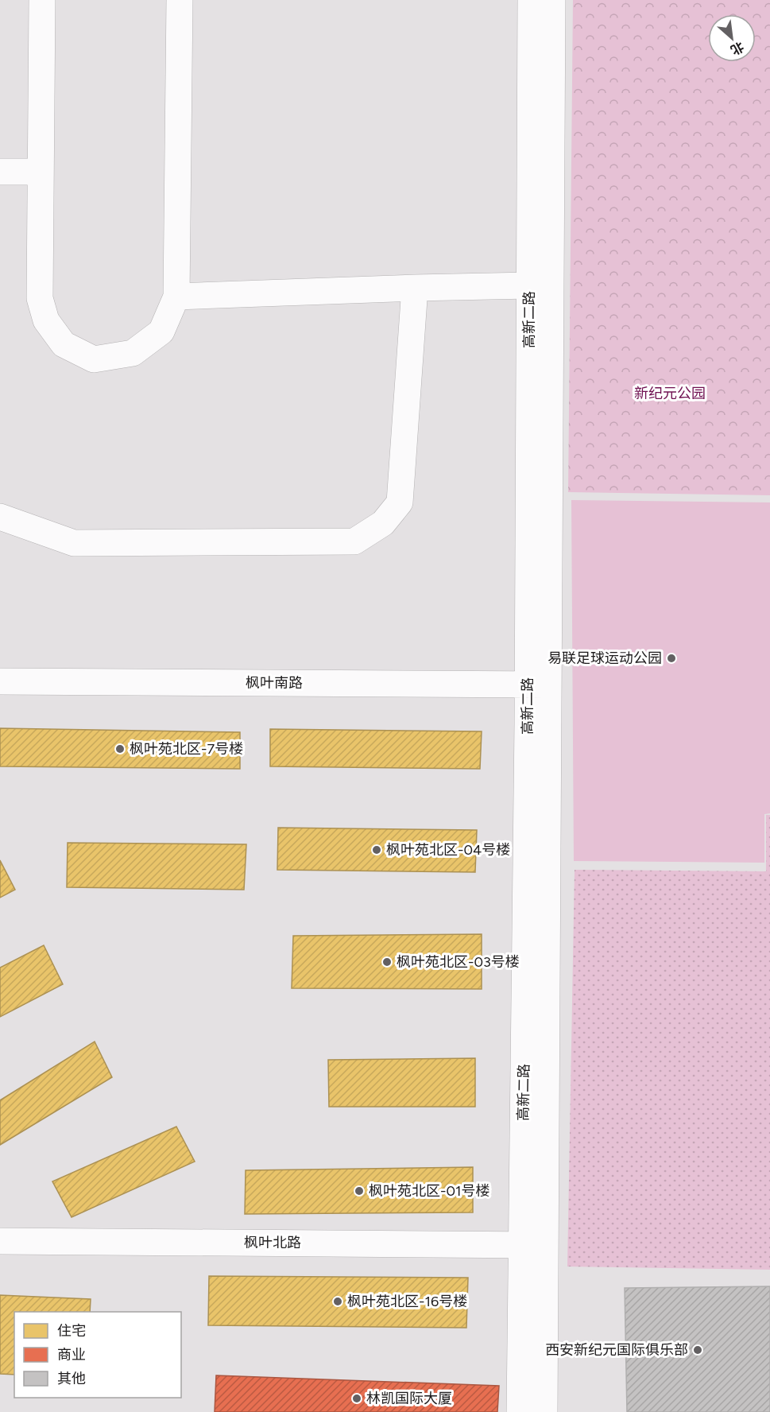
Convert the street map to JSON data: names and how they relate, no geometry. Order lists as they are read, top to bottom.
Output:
{
  "streets": {
    "street": ["高新二路", "枫叶南路", "枫叶北路"]
  },
  "crossings": [
    ["高新二路", "枫叶南路"],
    ["高新二路", "枫叶北路"]
  ],
  "parks": ["新纪元公园"],
  "places": [
    "易联足球运动公园",
    "枫叶苑北区-7号楼",
    "枫叶苑北区-04号楼",
    "枫叶苑北区-03号楼",
    "枫叶苑北区-01号楼",
    "枫叶苑北区-16号楼",
    "西安新纪元国际俱乐部",
    "林凯国际大厦"
  ],
  "legend": ["住宅", "商业", "其他"],
  "north": "bottom right"
}
